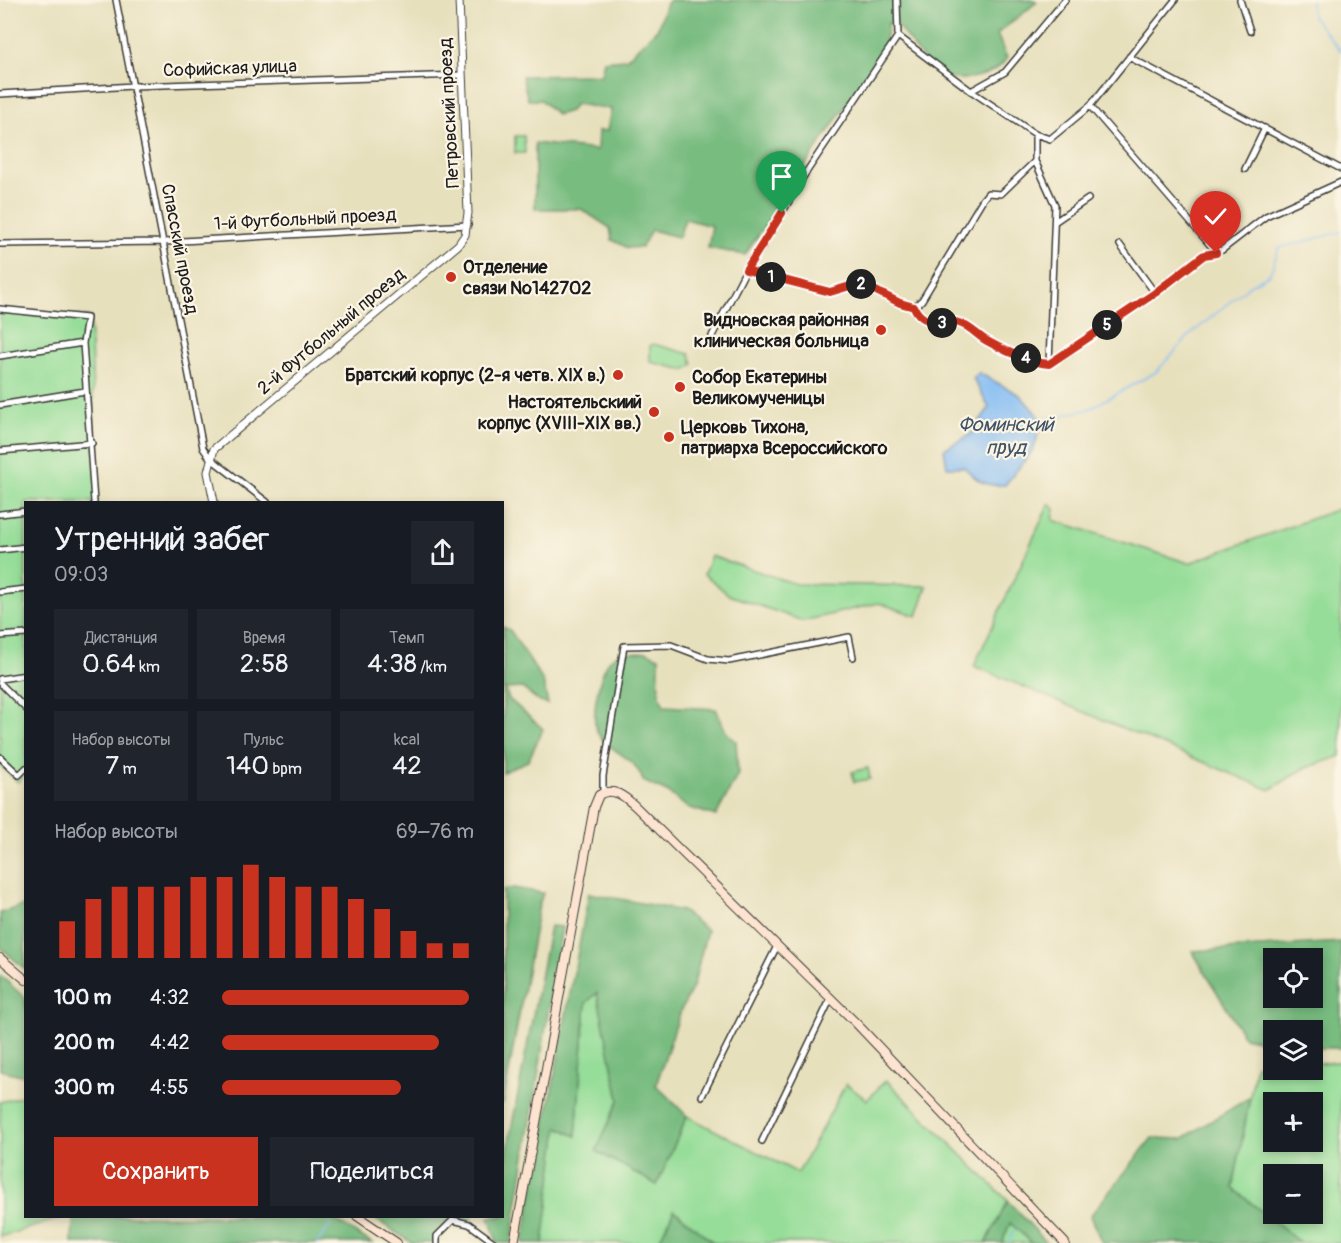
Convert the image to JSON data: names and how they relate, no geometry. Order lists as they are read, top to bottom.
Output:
{
  "streets": {
    "street": [
      "Софийская улица",
      "Петровский проезд",
      "1-й Футбольный проезд",
      "Спасский проезд",
      "2-й Футбольный проезд"
    ]
  },
  "crossings": [
    ["Софийская улица", "Петровский проезд"],
    ["Софийская улица", "Спасский проезд"],
    ["Петровский проезд", "1-й Футбольный проезд"],
    ["Петровский проезд", "2-й Футбольный проезд"],
    ["1-й Футбольный проезд", "Спасский проезд"],
    ["1-й Футбольный проезд", "2-й Футбольный проезд"],
    ["Спасский проезд", "2-й Футбольный проезд"]
  ],
  "water": ["Фоминский пруд"],
  "places": [
    "Отделение связи №142702",
    "Видновская районная клиническая больница",
    "Братский корпус (2-я четв. XIX в.)",
    "Собор Екатерины Великомученицы",
    "Настоятельскиий корпус (XVIII-XIX вв.)",
    "Церковь Тихона, патриарха Всероссийского"
  ],
  "page": {
    "pins": [
      "1",
      "2",
      "3",
      "5",
      "4"
    ],
    "heading": ["Утренний забег", "09:03"],
    "stats": [
      ["Дистанция", "0.64 km"],
      ["Время", "2:58"],
      ["Темп", "4:38 /km"],
      ["Набор высоты", "7 m"],
      ["Пульс", "140 bpm"],
      ["kcal", "42"]
    ],
    "chart": ["Набор высоты", "69–76 m"],
    "map_buttons": ["+", "−"],
    "list": [
      {
        "name": "100 m",
        "note": "4:32"
      },
      {
        "name": "200 m",
        "note": "4:42"
      },
      {
        "name": "300 m",
        "note": "4:55"
      }
    ],
    "buttons": ["Сохранить", "Поделиться"]
  }
}
